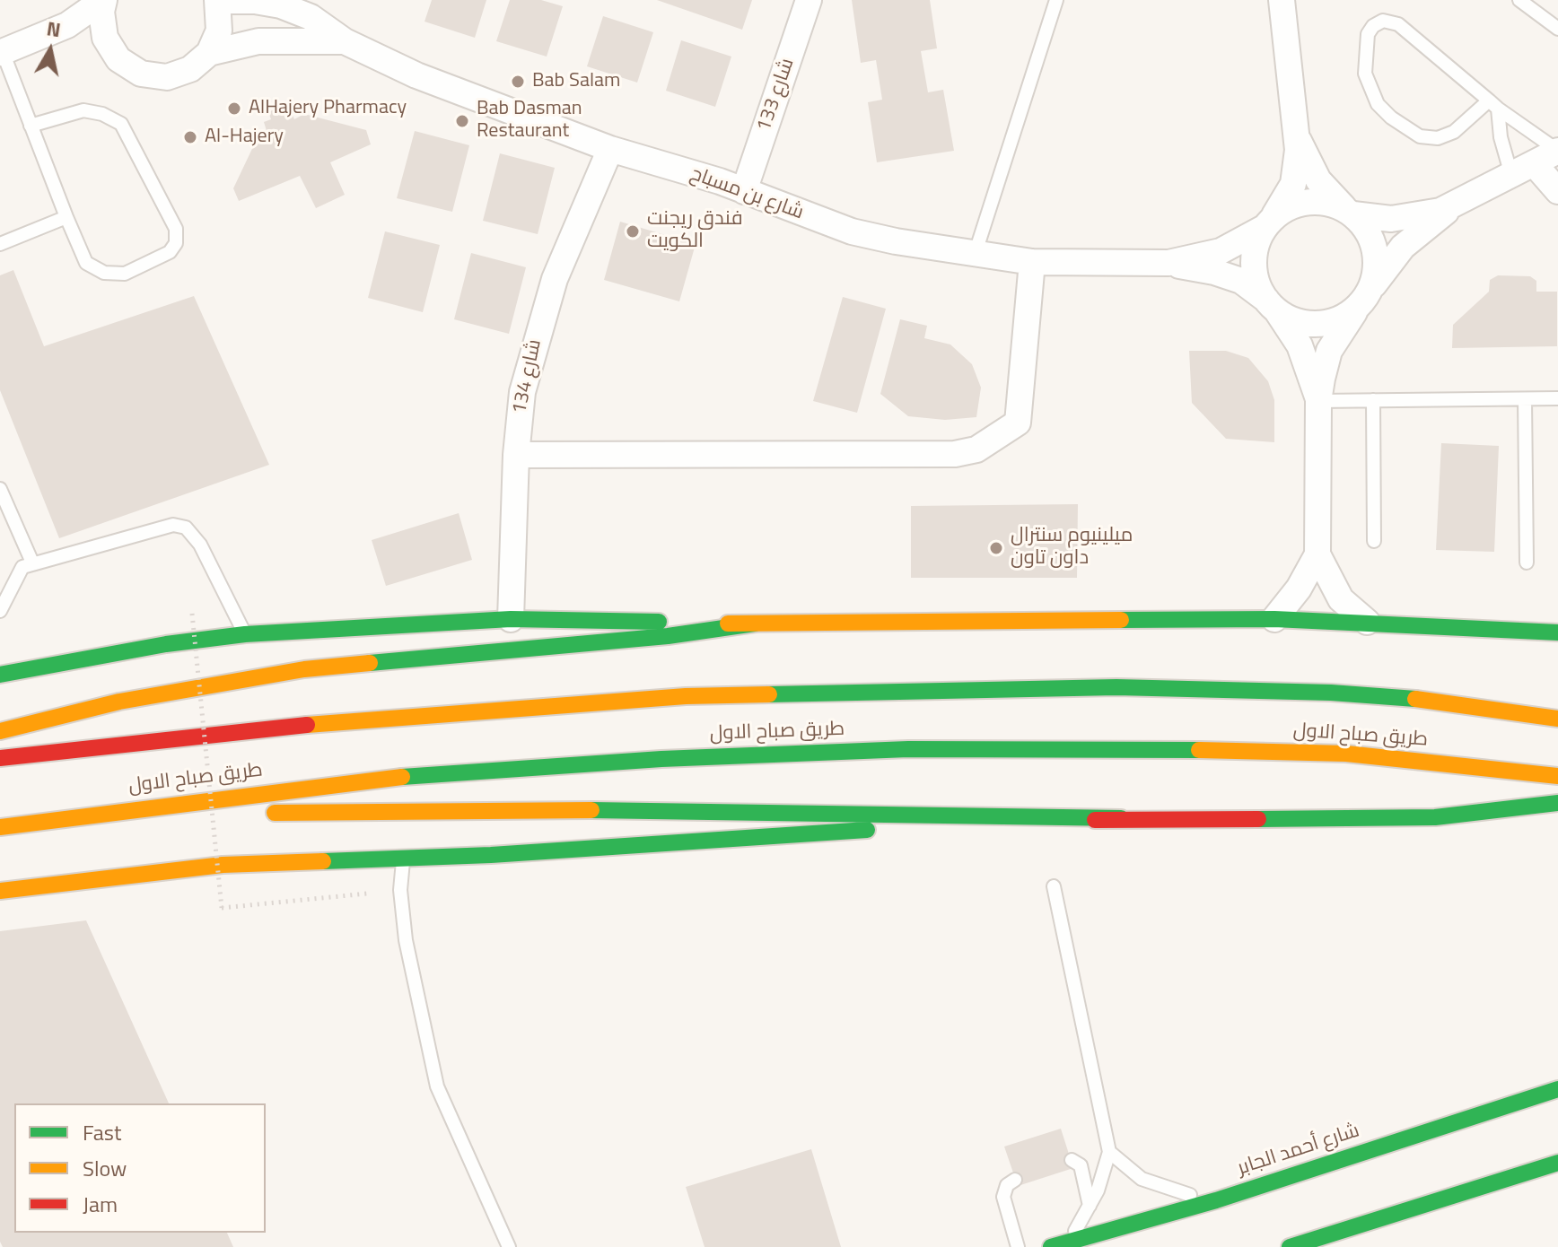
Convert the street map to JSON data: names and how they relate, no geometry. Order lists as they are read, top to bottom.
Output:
{
  "streets": {
    "main road": ["طريق صباح الاول", "شارع أحمد الجابر"],
    "street": ["شارع 133", "شارع بن مسباح", "شارع 134"]
  },
  "crossings": [
    ["شارع 133", "شارع بن مسباح"],
    ["شارع بن مسباح", "شارع 134"]
  ],
  "places": [
    "Bab Salam",
    "AlHajery Pharmacy",
    "Bab Dasman Restaurant",
    "Al-Hajery",
    "فندق ريجنت الكويت",
    "ميلينيوم سنترال داون تاون"
  ],
  "legend": ["Fast", "Slow", "Jam"],
  "north": "top"
}
